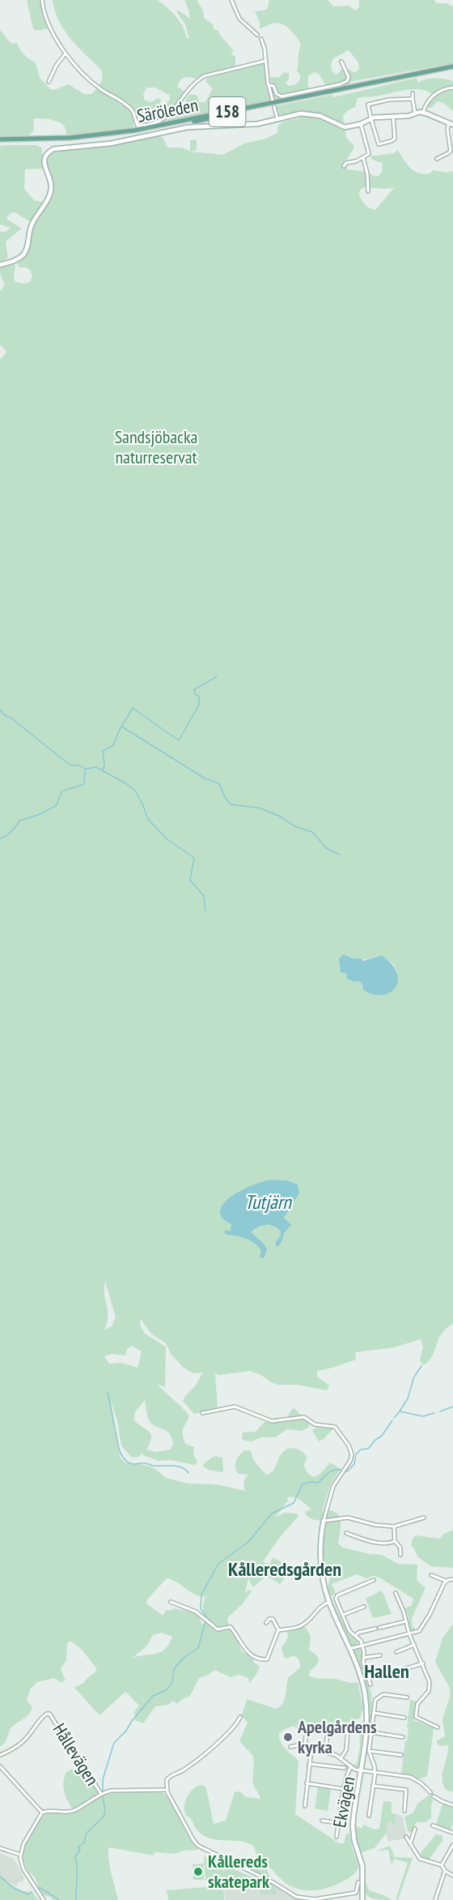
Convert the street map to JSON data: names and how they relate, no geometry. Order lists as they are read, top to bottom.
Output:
{
  "streets": {
    "main road": ["Säröleden", "158"],
    "street": ["Hållevägen", "Ekvägen"]
  },
  "districts": ["Kålleredsgården", "Hallen"],
  "water": ["Tutjärn"],
  "parks": ["Sandsjöbacka naturreservat"],
  "places": ["Apelgårdens kyrka", "Kållereds skatepark"]
}
